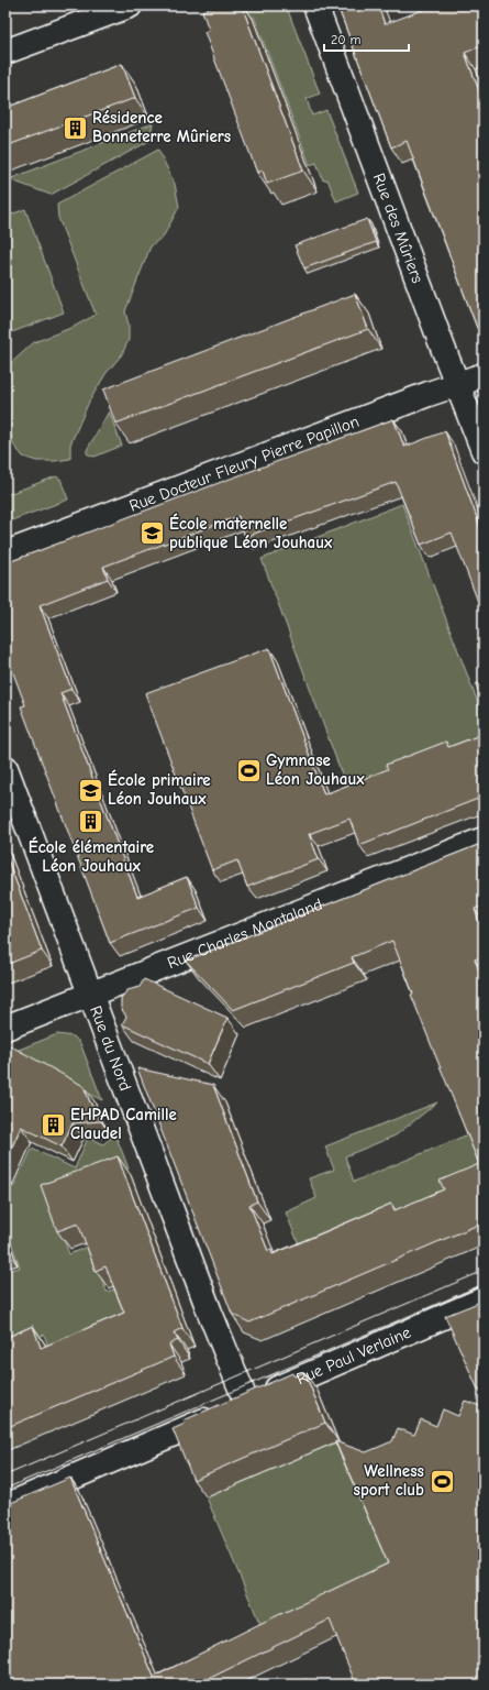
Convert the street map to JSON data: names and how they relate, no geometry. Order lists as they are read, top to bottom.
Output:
{
  "streets": {
    "street": [
      "Rue des Mûriers",
      "Rue Docteur Fleury Pierre Papillon",
      "Rue Charles Montaland",
      "Rue du Nord",
      "Rue Paul Verlaine"
    ]
  },
  "crossings": [
    ["Rue des Mûriers", "Rue Docteur Fleury Pierre Papillon"],
    ["Rue Charles Montaland", "Rue du Nord"],
    ["Rue du Nord", "Rue Paul Verlaine"]
  ],
  "places": {
    "building": ["Résidence Bonneterre Mûriers", "École élémentaire Léon Jouhaux", "EHPAD Camille Claudel"],
    "school or university": ["École maternelle publique Léon Jouhaux", "École primaire Léon Jouhaux"],
    "sports": ["Gymnase Léon Jouhaux", "Wellness sport club"]
  },
  "scale_bar": "20 m"
}
